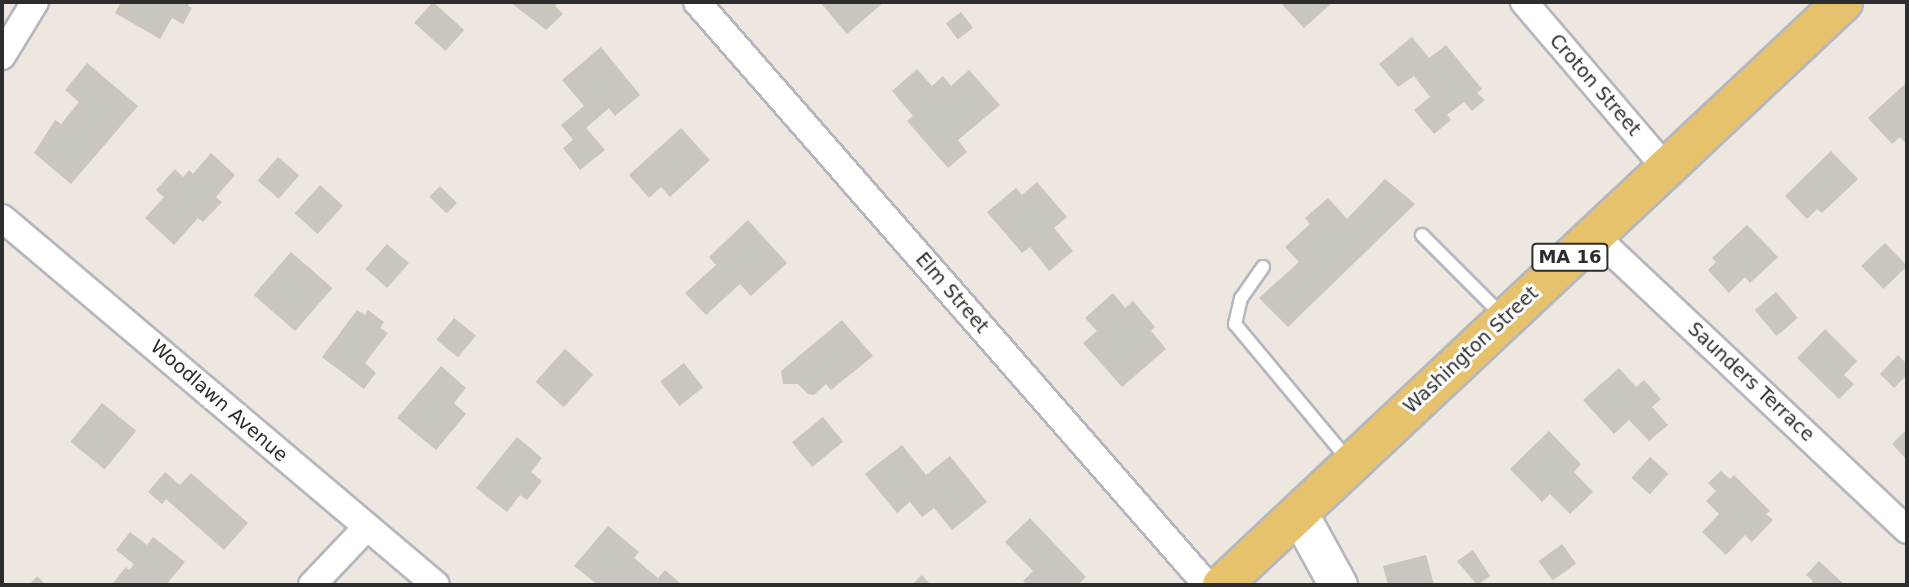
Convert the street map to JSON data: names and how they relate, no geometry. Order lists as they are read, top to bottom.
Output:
{
  "streets": {
    "main road": ["MA 16", "Washington Street"],
    "street": [
      "Croton Street",
      "Elm Street",
      "Saunders Terrace",
      "Woodlawn Avenue"
    ]
  },
  "crossings": [
    ["Croton Street", "Washington Street"],
    ["Washington Street", "Saunders Terrace"]
  ]
}
